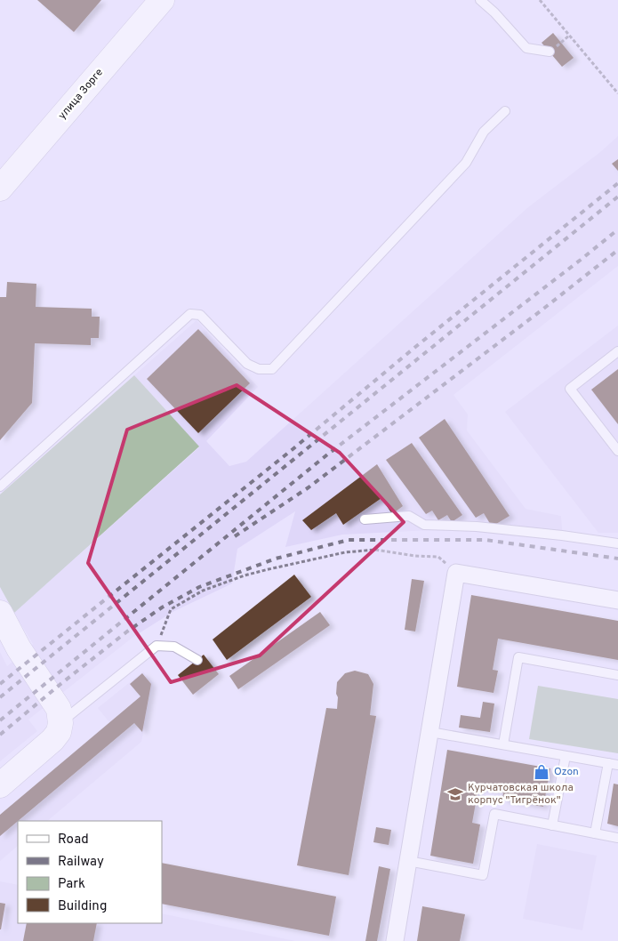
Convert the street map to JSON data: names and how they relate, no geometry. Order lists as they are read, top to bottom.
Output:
{
  "streets": {
    "street": ["улица Зорге"]
  },
  "places": {
    "shop": ["Ozon"],
    "school or university": ["Курчатовская школа корпус \"Тигрёнок\""]
  },
  "legend": [
    "Road",
    "Railway",
    "Park",
    "Building"
  ]
}
